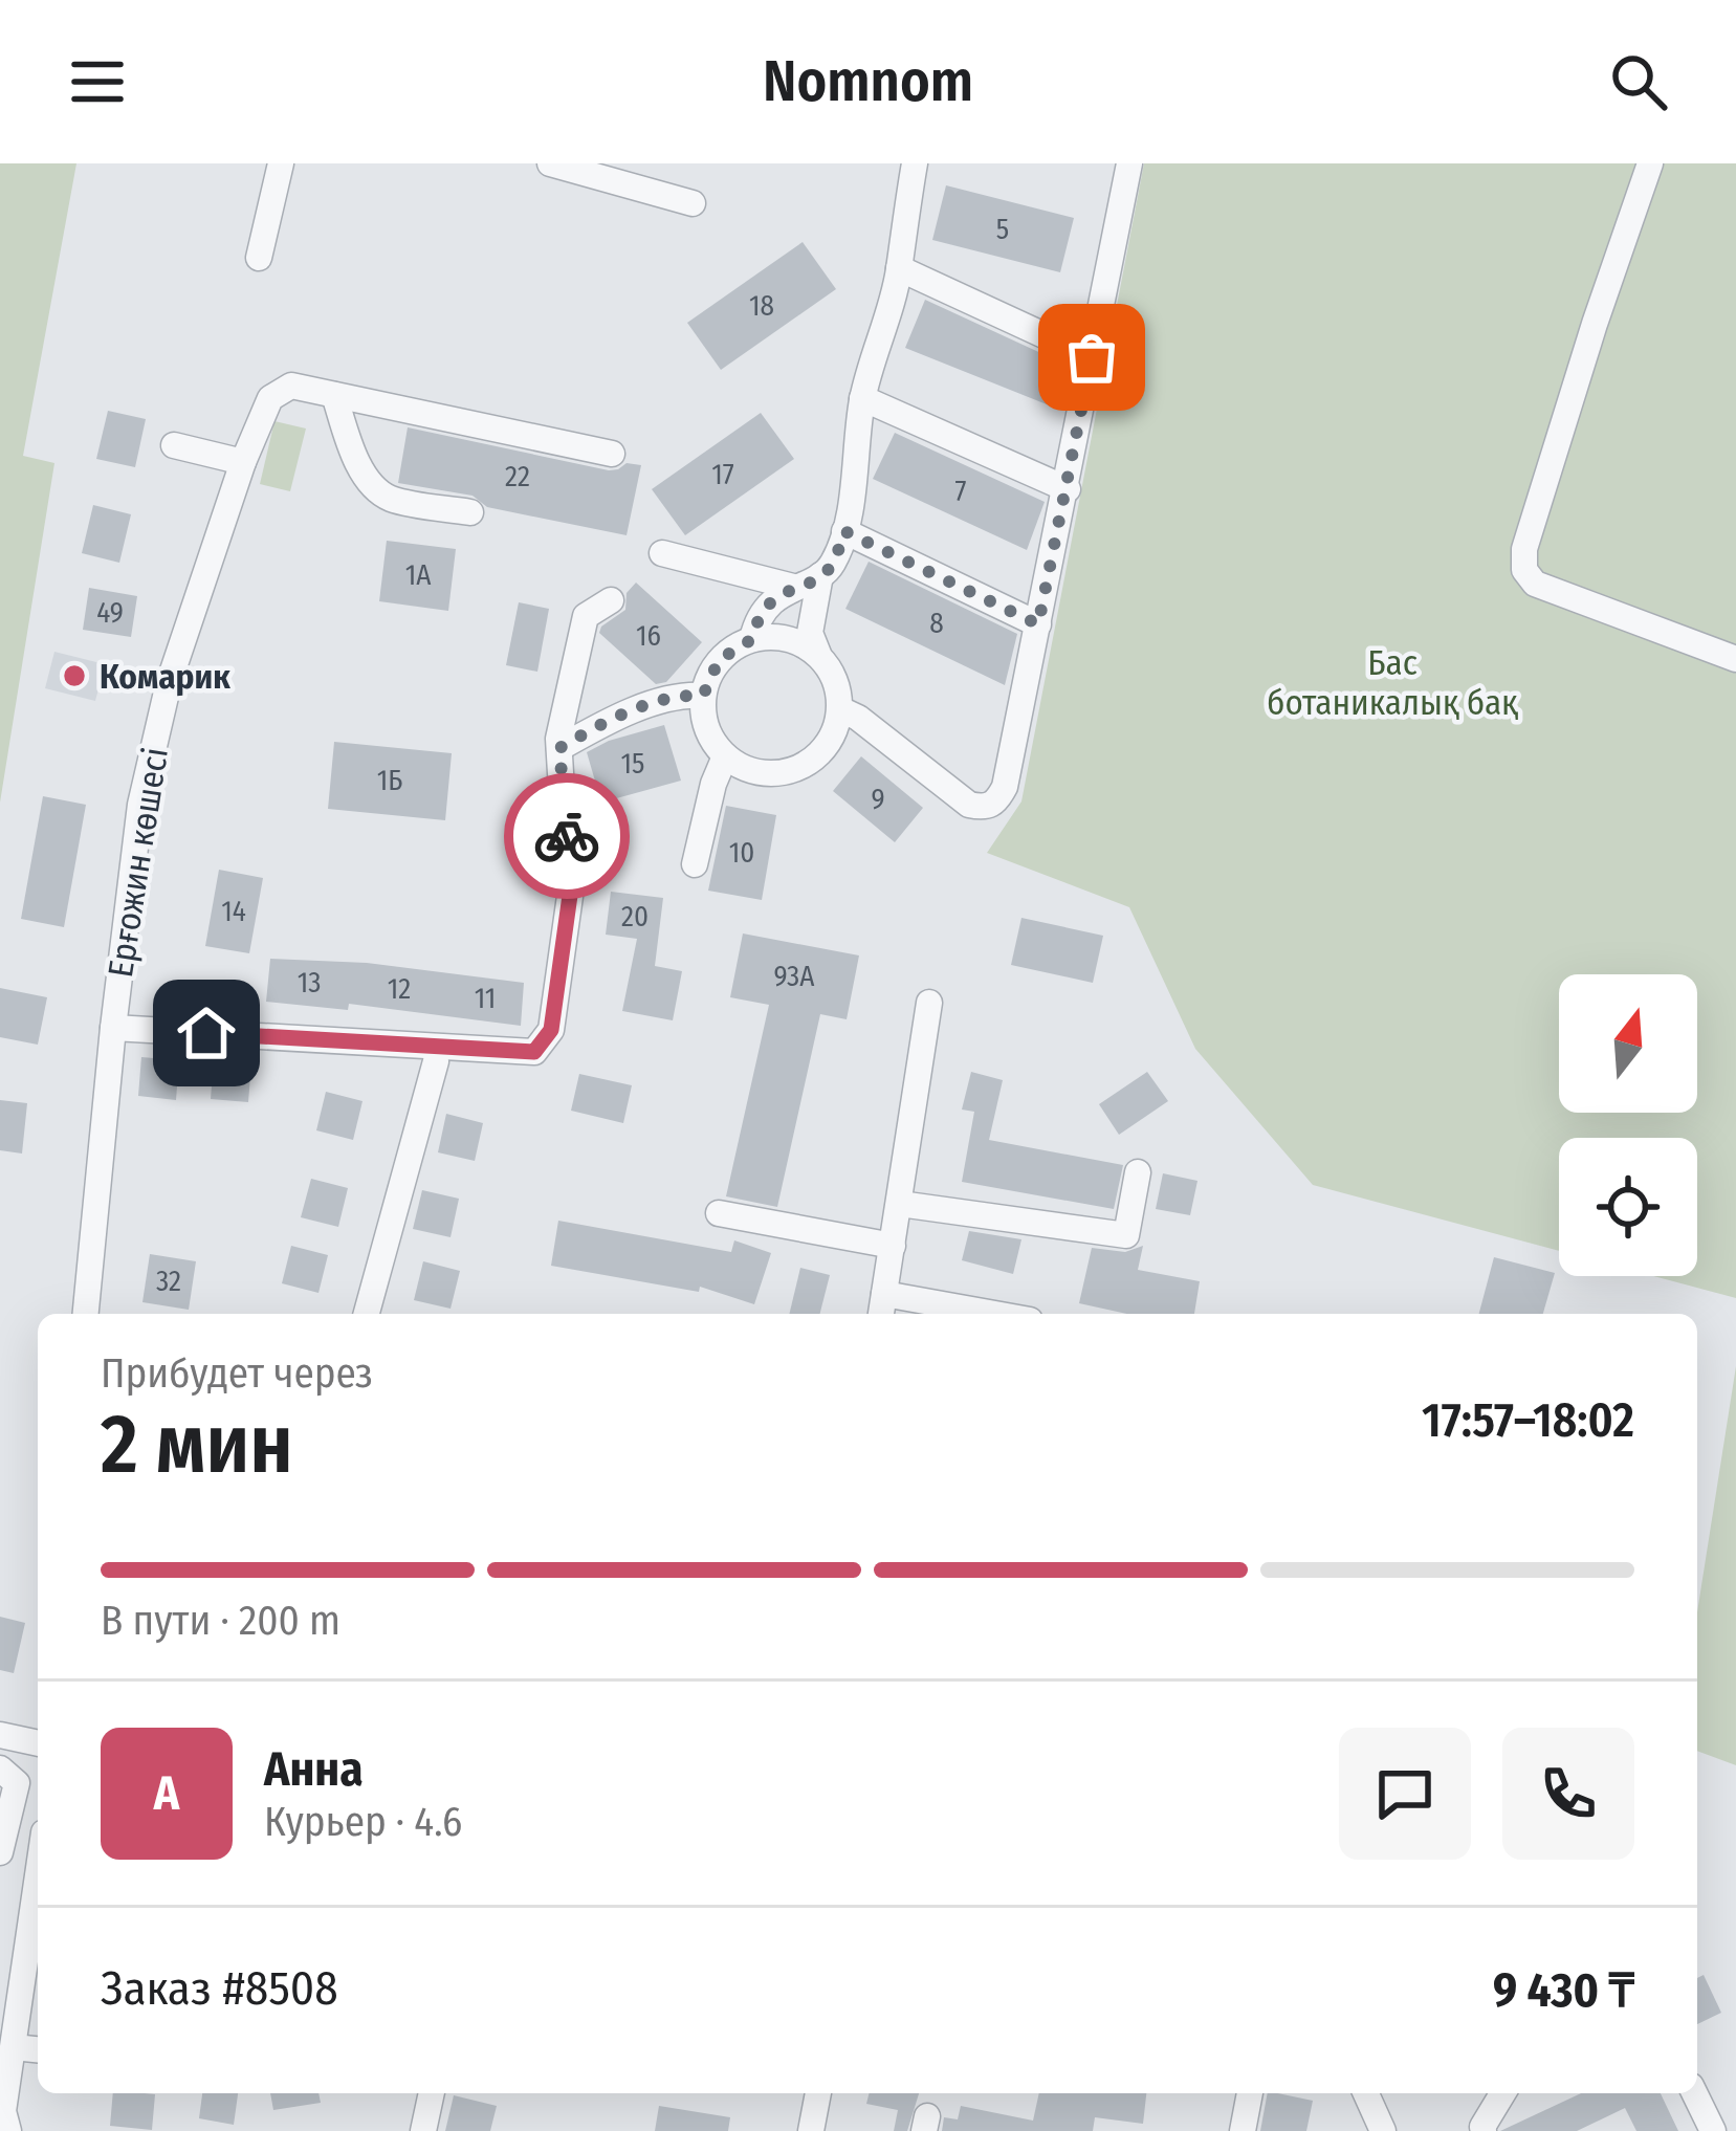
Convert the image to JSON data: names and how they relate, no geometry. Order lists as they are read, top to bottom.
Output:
{
  "streets": {
    "street": ["Ерғожин көшесі"]
  },
  "parks": ["Бас ботаникалық бақ"],
  "places": ["Комарик"],
  "house_numbers": [
    "5",
    "18",
    "17",
    "22",
    "7",
    "1А",
    "49",
    "8",
    "16",
    "15",
    "1Б",
    "9",
    "10",
    "14",
    "20",
    "93А",
    "13",
    "12",
    "11",
    "32"
  ],
  "north": "top",
  "page": {
    "header": "Nomnom",
    "heading": ["2 мин", "Прибудет через", "17:57–18:02"],
    "panel": [
      "Анна",
      "Курьер · 4.6",
      "Заказ #8508",
      "9 430 ₸"
    ],
    "bar": "В пути · 200 m",
    "round": "А"
  }
}
